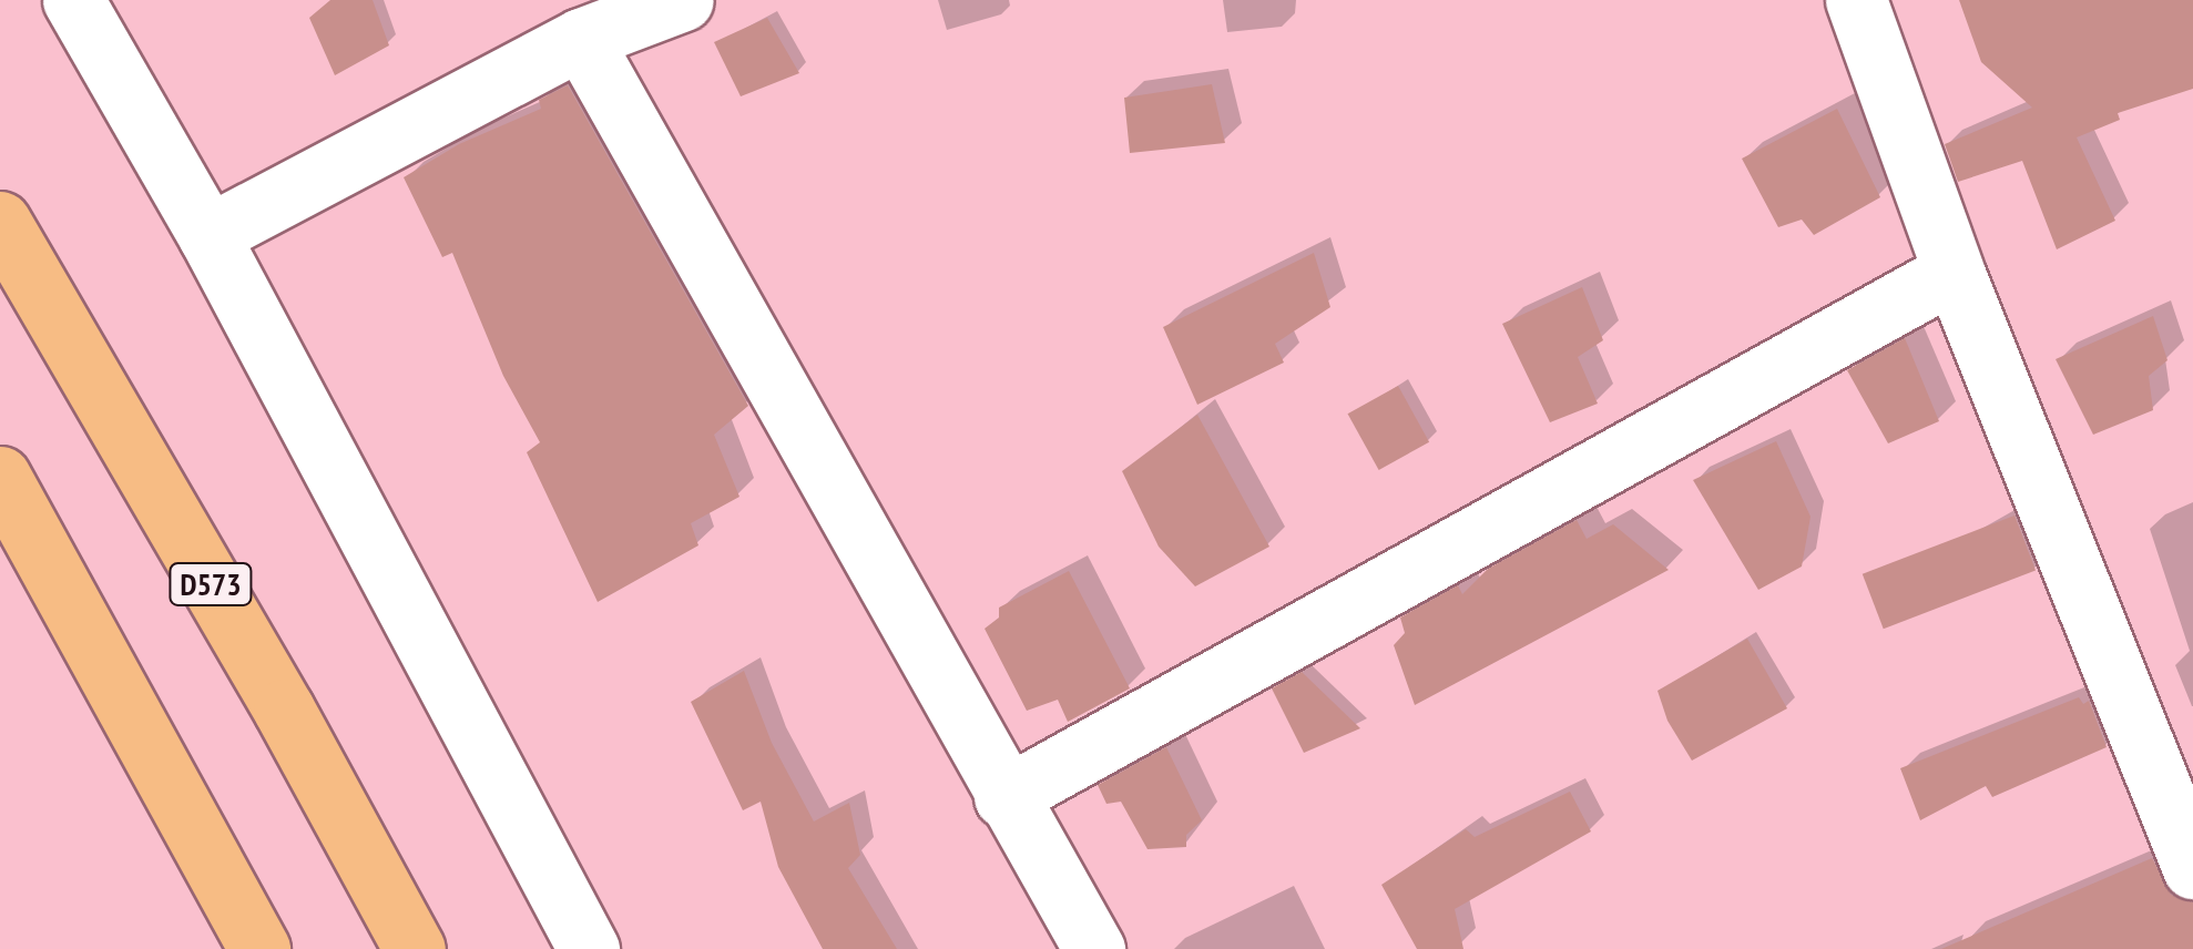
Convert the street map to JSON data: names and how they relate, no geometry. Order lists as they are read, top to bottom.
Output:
{
  "streets": {
    "highway": ["D573"]
  }
}
